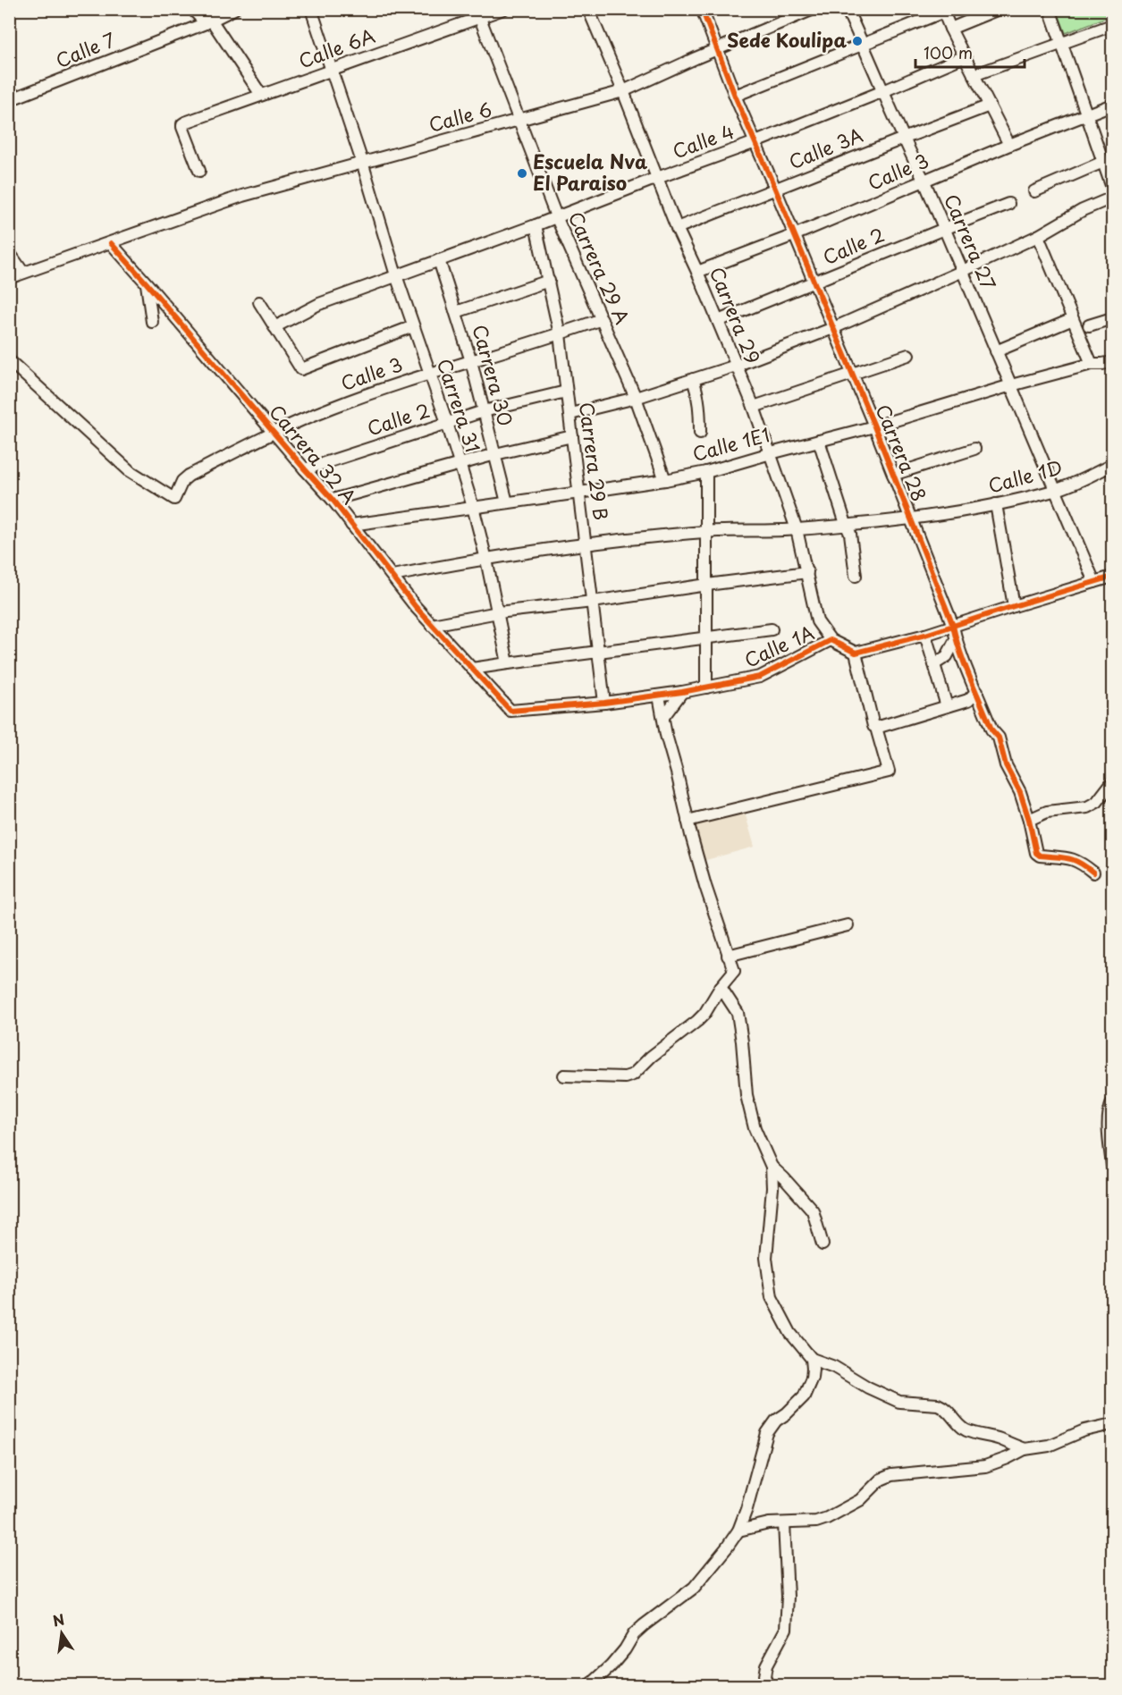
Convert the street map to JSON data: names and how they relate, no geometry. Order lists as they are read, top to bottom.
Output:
{
  "streets": {
    "street": [
      "Calle 6A",
      "Calle 7",
      "Calle 6",
      "Calle 4",
      "Calle 3A",
      "Calle 3",
      "Carrera 27",
      "Calle 2",
      "Carrera 29 A",
      "Carrera 29",
      "Carrera 30",
      "Carrera 31",
      "Calle 1E1",
      "Carrera 28",
      "Carrera 32 A",
      "Carrera 29 B",
      "Calle 1D",
      "Calle 1A"
    ]
  },
  "crossings": [
    ["Calle 6A", "Carrera 29 A"],
    ["Calle 6", "Carrera 29 A"],
    ["Calle 6", "Carrera 29"],
    ["Calle 6", "Carrera 31"],
    ["Calle 6", "Carrera 28"],
    ["Calle 6", "Carrera 32 A"],
    ["Calle 4", "Carrera 27"],
    ["Calle 4", "Carrera 29 A"],
    ["Calle 4", "Carrera 29"],
    ["Calle 4", "Carrera 30"],
    ["Calle 4", "Carrera 31"],
    ["Calle 4", "Carrera 28"],
    ["Calle 4", "Carrera 29 B"],
    ["Calle 3A", "Carrera 27"],
    ["Calle 3A", "Carrera 29"],
    ["Calle 3A", "Carrera 28"],
    ["Calle 3", "Carrera 27"],
    ["Calle 3", "Carrera 29 A"],
    ["Calle 3", "Carrera 29"],
    ["Calle 3", "Carrera 30"],
    ["Calle 3", "Carrera 31"],
    ["Calle 3", "Carrera 28"],
    ["Calle 3", "Carrera 32 A"],
    ["Calle 3", "Carrera 29 B"],
    ["Carrera 27", "Calle 2"],
    ["Carrera 27", "Calle 1E1"],
    ["Carrera 27", "Calle 1D"],
    ["Calle 2", "Carrera 29"],
    ["Calle 2", "Carrera 30"],
    ["Calle 2", "Carrera 31"],
    ["Calle 2", "Carrera 28"],
    ["Calle 2", "Carrera 32 A"],
    ["Calle 2", "Carrera 29 B"],
    ["Carrera 29 A", "Calle 1E1"],
    ["Carrera 29", "Calle 1E1"],
    ["Carrera 29", "Calle 1D"],
    ["Carrera 29", "Calle 1A"],
    ["Carrera 30", "Calle 1E1"],
    ["Carrera 31", "Calle 1E1"],
    ["Carrera 31", "Calle 1D"],
    ["Calle 1E1", "Carrera 28"],
    ["Calle 1E1", "Carrera 32 A"],
    ["Calle 1E1", "Carrera 29 B"],
    ["Carrera 28", "Calle 1D"],
    ["Carrera 32 A", "Calle 1D"],
    ["Carrera 32 A", "Calle 1A"],
    ["Carrera 29 B", "Calle 1D"],
    ["Carrera 29 B", "Calle 1A"]
  ],
  "places": ["Sede Koulipa", "Escuela Nva El Paraiso"],
  "scale_bar": "100 m",
  "north": "top"
}
